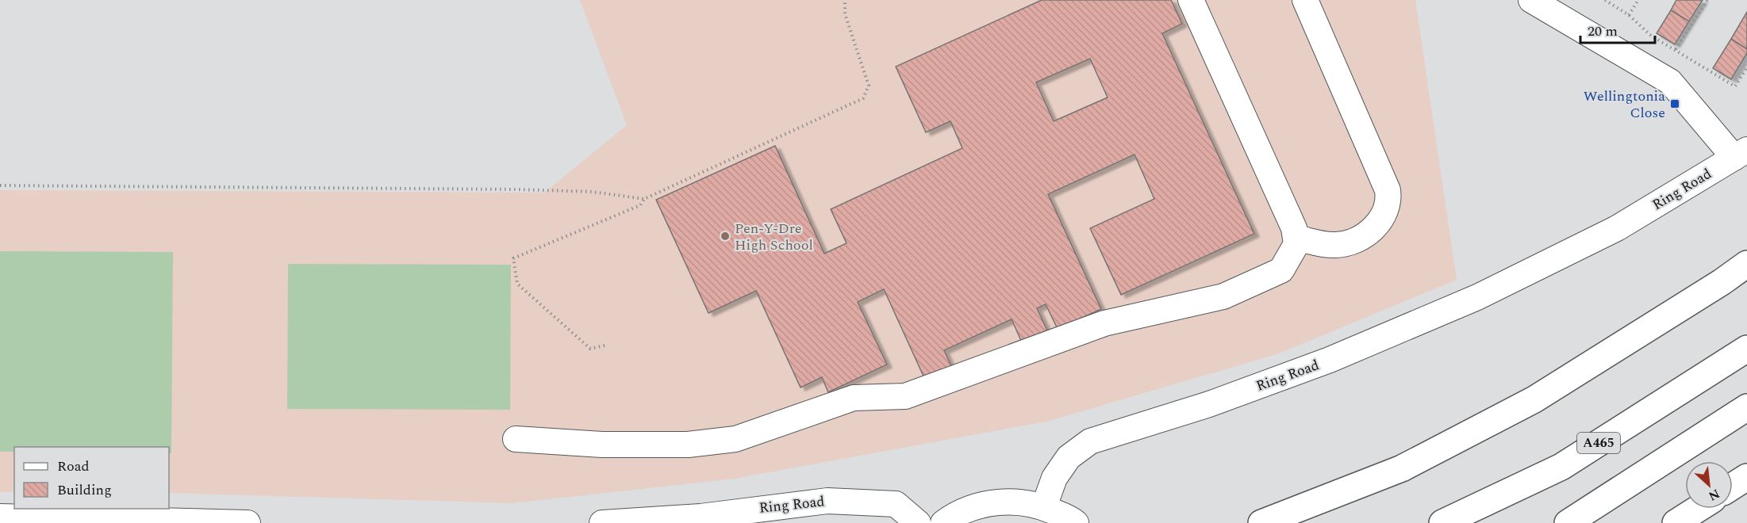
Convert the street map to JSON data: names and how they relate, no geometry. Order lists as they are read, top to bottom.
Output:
{
  "streets": {
    "highway": ["A465"],
    "street": ["Ring Road"]
  },
  "places": {
    "transit": ["Wellingtonia Close"],
    "other": ["Pen-Y-Dre High School"]
  },
  "legend": ["Road", "Building"],
  "scale_bar": "20 m",
  "north": "bottom right"
}
